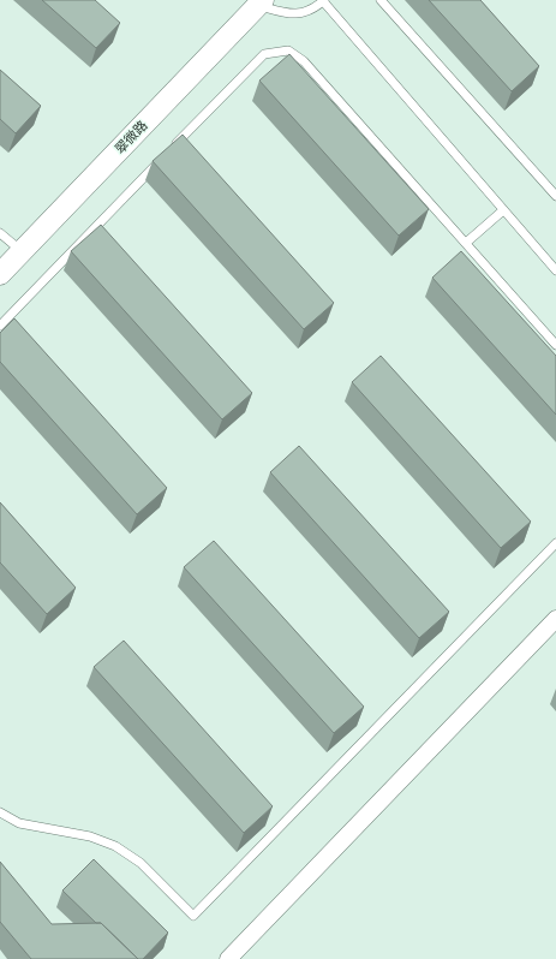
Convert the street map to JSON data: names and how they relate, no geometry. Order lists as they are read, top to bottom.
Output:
{
  "streets": {
    "street": ["翠微路"]
  }
}
